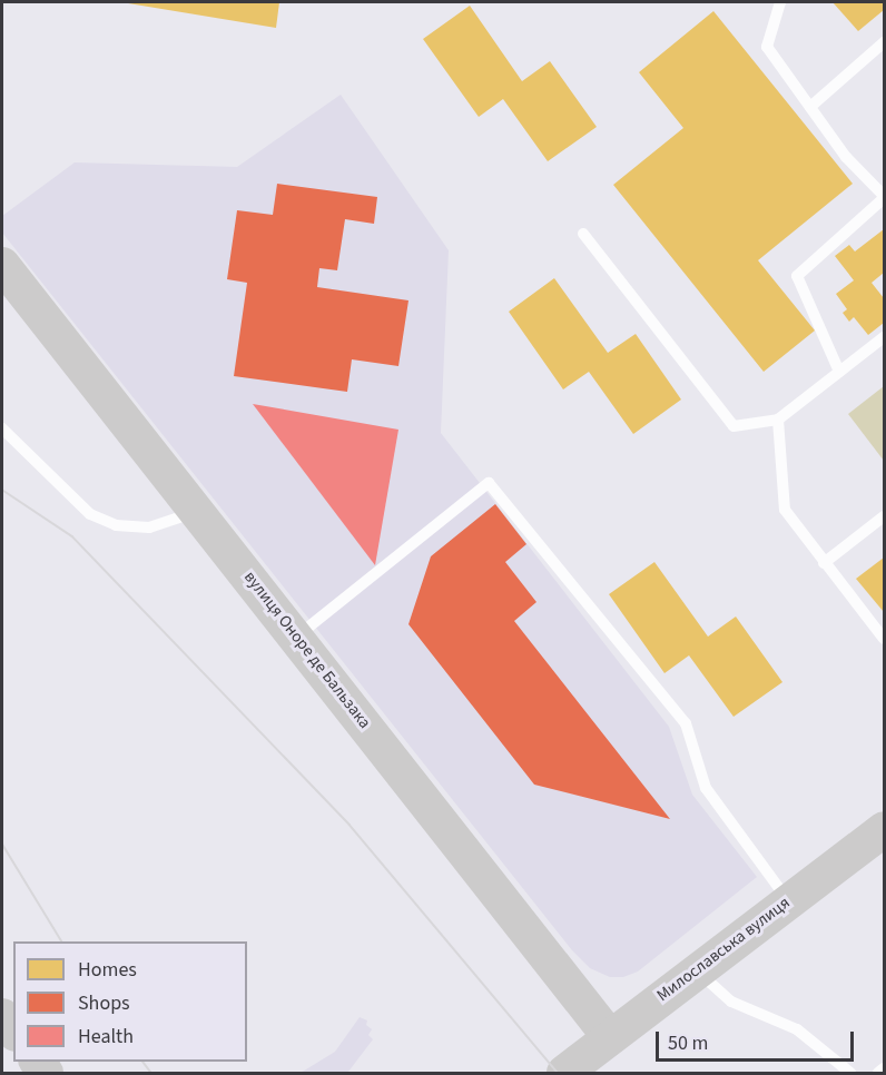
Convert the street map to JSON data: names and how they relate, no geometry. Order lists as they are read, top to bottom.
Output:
{
  "streets": {
    "street": ["вулиця Оноре де Бальзака", "Милославська вулиця"]
  },
  "crossings": [
    ["вулиця Оноре де Бальзака", "Милославська вулиця"]
  ],
  "legend": ["Homes", "Shops", "Health"],
  "scale_bar": "50 m"
}
